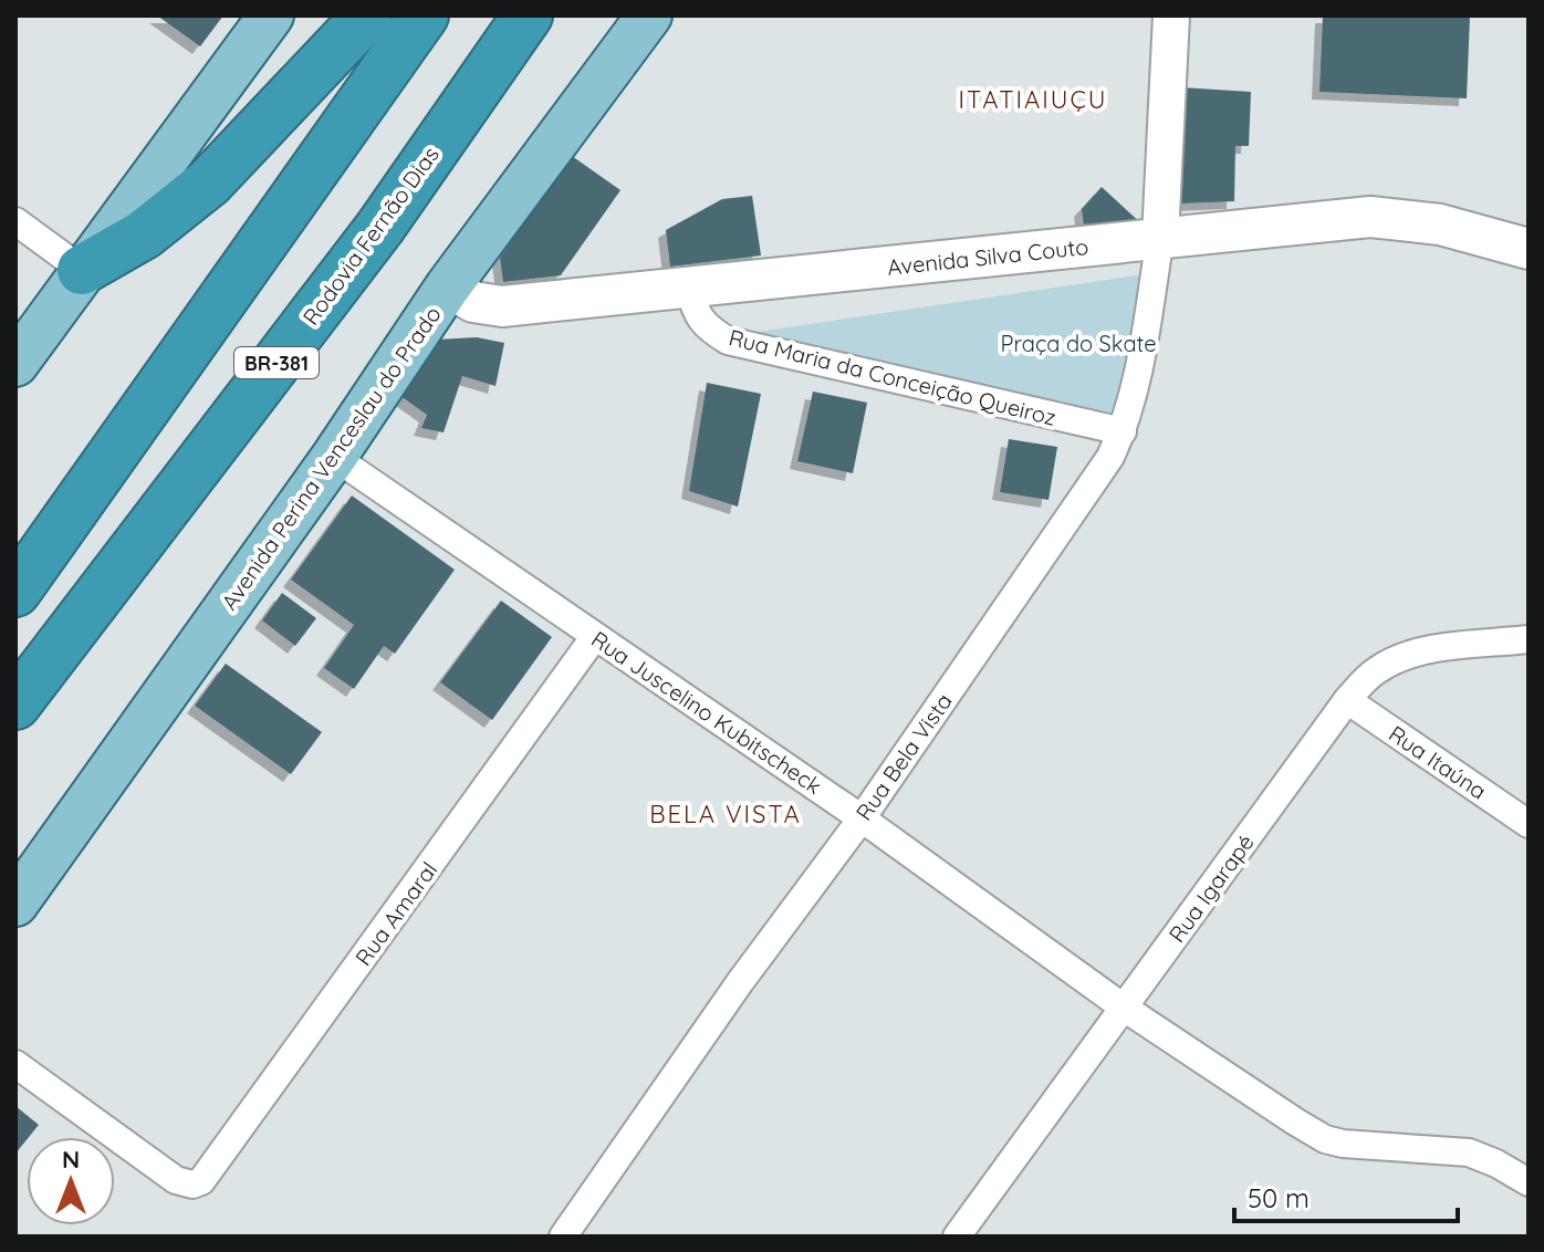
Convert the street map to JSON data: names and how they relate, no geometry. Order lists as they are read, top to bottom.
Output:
{
  "streets": {
    "highway": ["Rodovia Fernão Dias", "BR-381"],
    "main road": ["Avenida Silva Couto", "Avenida Perina Venceslau do Prado"],
    "street": [
      "Rua Maria da Conceição Queiroz",
      "Rua Juscelino Kubitscheck",
      "Rua Bela Vista",
      "Rua Itaúna",
      "Rua Igarapé",
      "Rua Amaral"
    ]
  },
  "crossings": [
    ["Avenida Silva Couto", "Rua Maria da Conceição Queiroz"],
    ["Avenida Silva Couto", "Avenida Perina Venceslau do Prado"],
    ["Avenida Silva Couto", "Rua Bela Vista"],
    ["Rua Maria da Conceição Queiroz", "Rua Bela Vista"],
    ["Avenida Perina Venceslau do Prado", "Rua Juscelino Kubitscheck"],
    ["Rua Juscelino Kubitscheck", "Rua Bela Vista"],
    ["Rua Juscelino Kubitscheck", "Rua Igarapé"],
    ["Rua Juscelino Kubitscheck", "Rua Amaral"],
    ["Rua Itaúna", "Rua Igarapé"]
  ],
  "districts": ["ITATIAIUÇU", "BELA VISTA"],
  "parks": ["Praça do Skate"],
  "scale_bar": "50 m",
  "north": "top"
}
